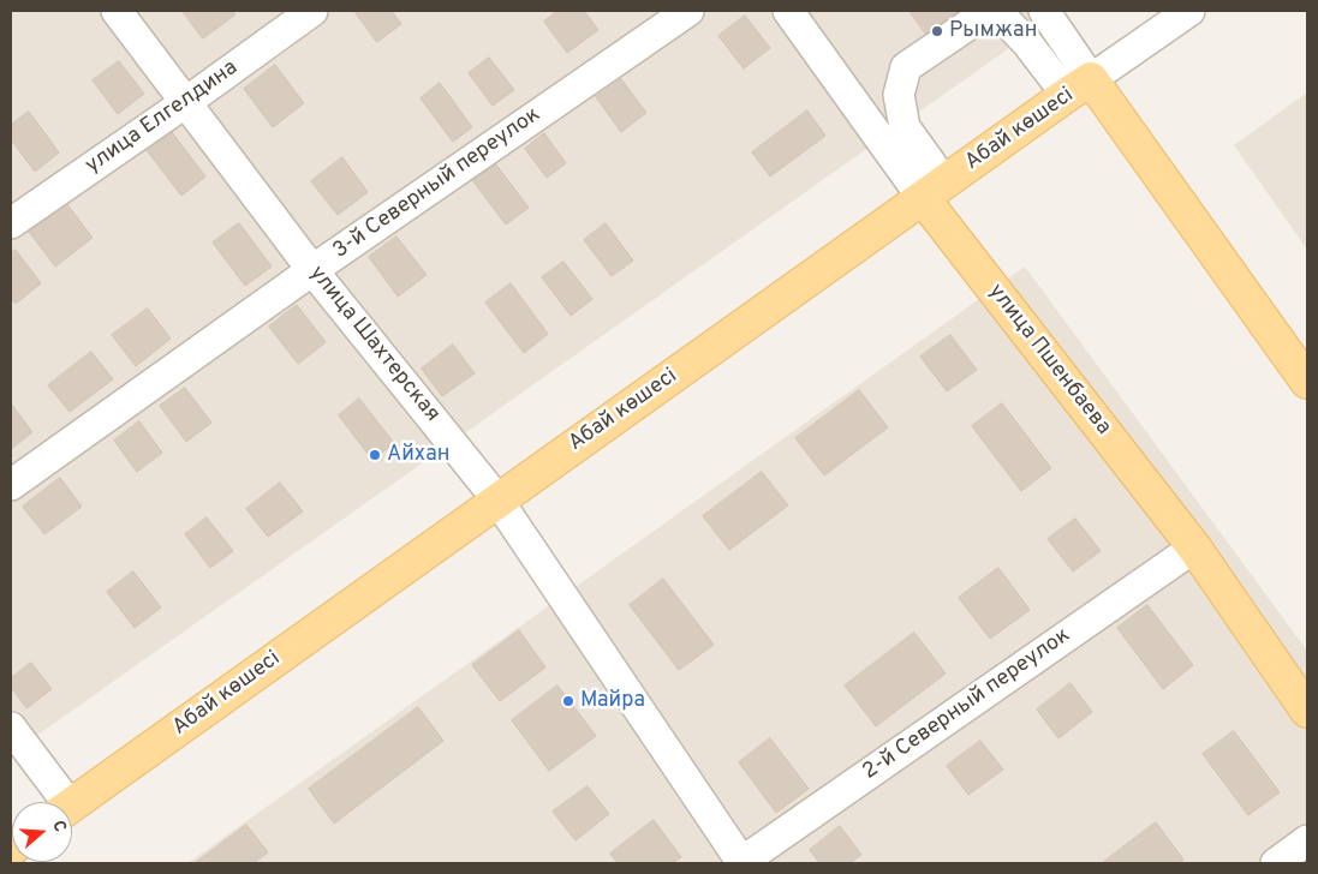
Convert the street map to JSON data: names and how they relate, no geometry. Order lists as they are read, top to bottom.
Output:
{
  "streets": {
    "main road": ["Абай көшесі", "улица Пшенбаева"],
    "street": [
      "улица Елгелдина",
      "3-й Северный переулок",
      "улица Шахтерская",
      "2-й Северный переулок"
    ]
  },
  "crossings": [
    ["улица Елгелдина", "улица Шахтерская"],
    ["Абай көшесі", "улица Шахтерская"],
    ["Абай көшесі", "улица Пшенбаева"],
    ["3-й Северный переулок", "улица Шахтерская"],
    ["улица Шахтерская", "2-й Северный переулок"],
    ["улица Пшенбаева", "2-й Северный переулок"]
  ],
  "places": ["Рымжан", "Айхан", "Майра"],
  "north": "right"
}
